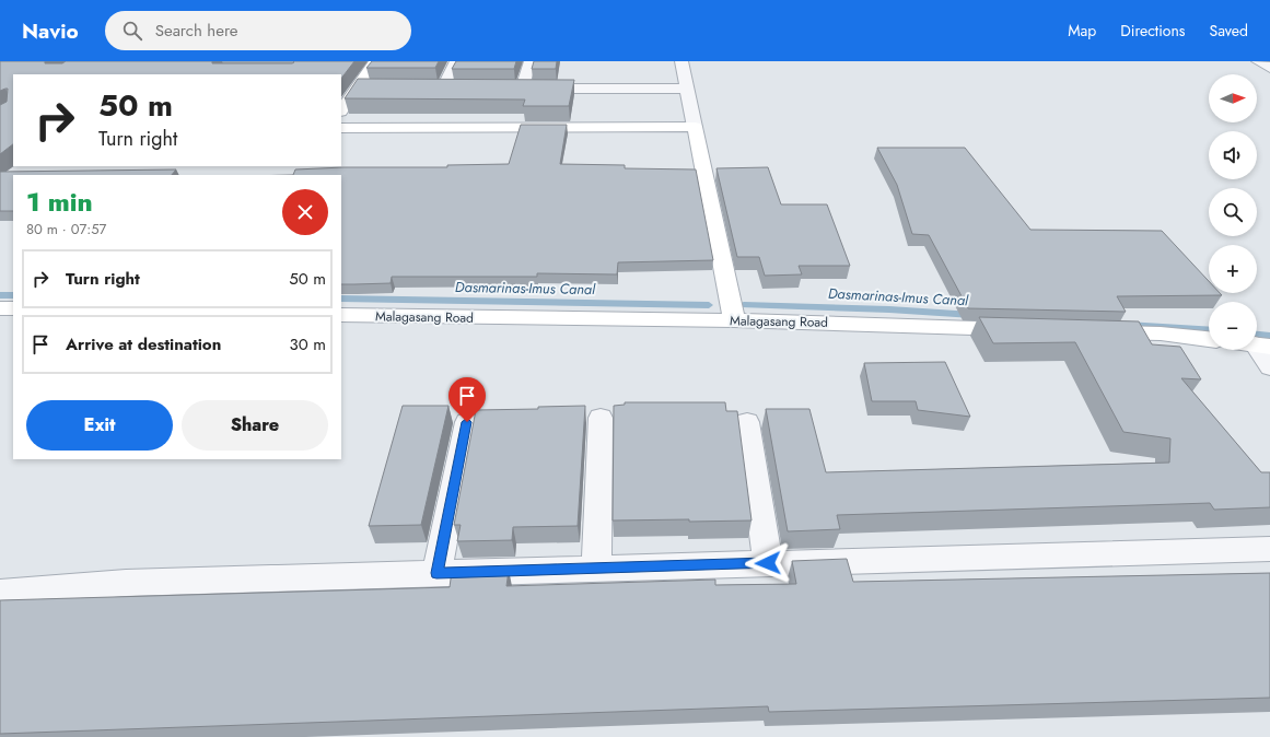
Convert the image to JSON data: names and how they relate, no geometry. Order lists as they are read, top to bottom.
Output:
{
  "streets": {
    "street": ["Malagasang Road"]
  },
  "water": ["Dasmarinas-Imus Canal"],
  "north": "right",
  "page": {
    "header": "Navio",
    "search": "Search here",
    "nav": ["Map", "Directions", "Saved"],
    "map_buttons": ["+", "−"],
    "turn": ["50 m", "Turn right"],
    "heading": ["1 min", "80 m · 07:57"],
    "list": [
      {
        "name": "Turn right",
        "value": "50 m"
      },
      {
        "name": "Arrive at destination",
        "value": "30 m"
      }
    ],
    "buttons": ["Exit", "Share"]
  }
}
